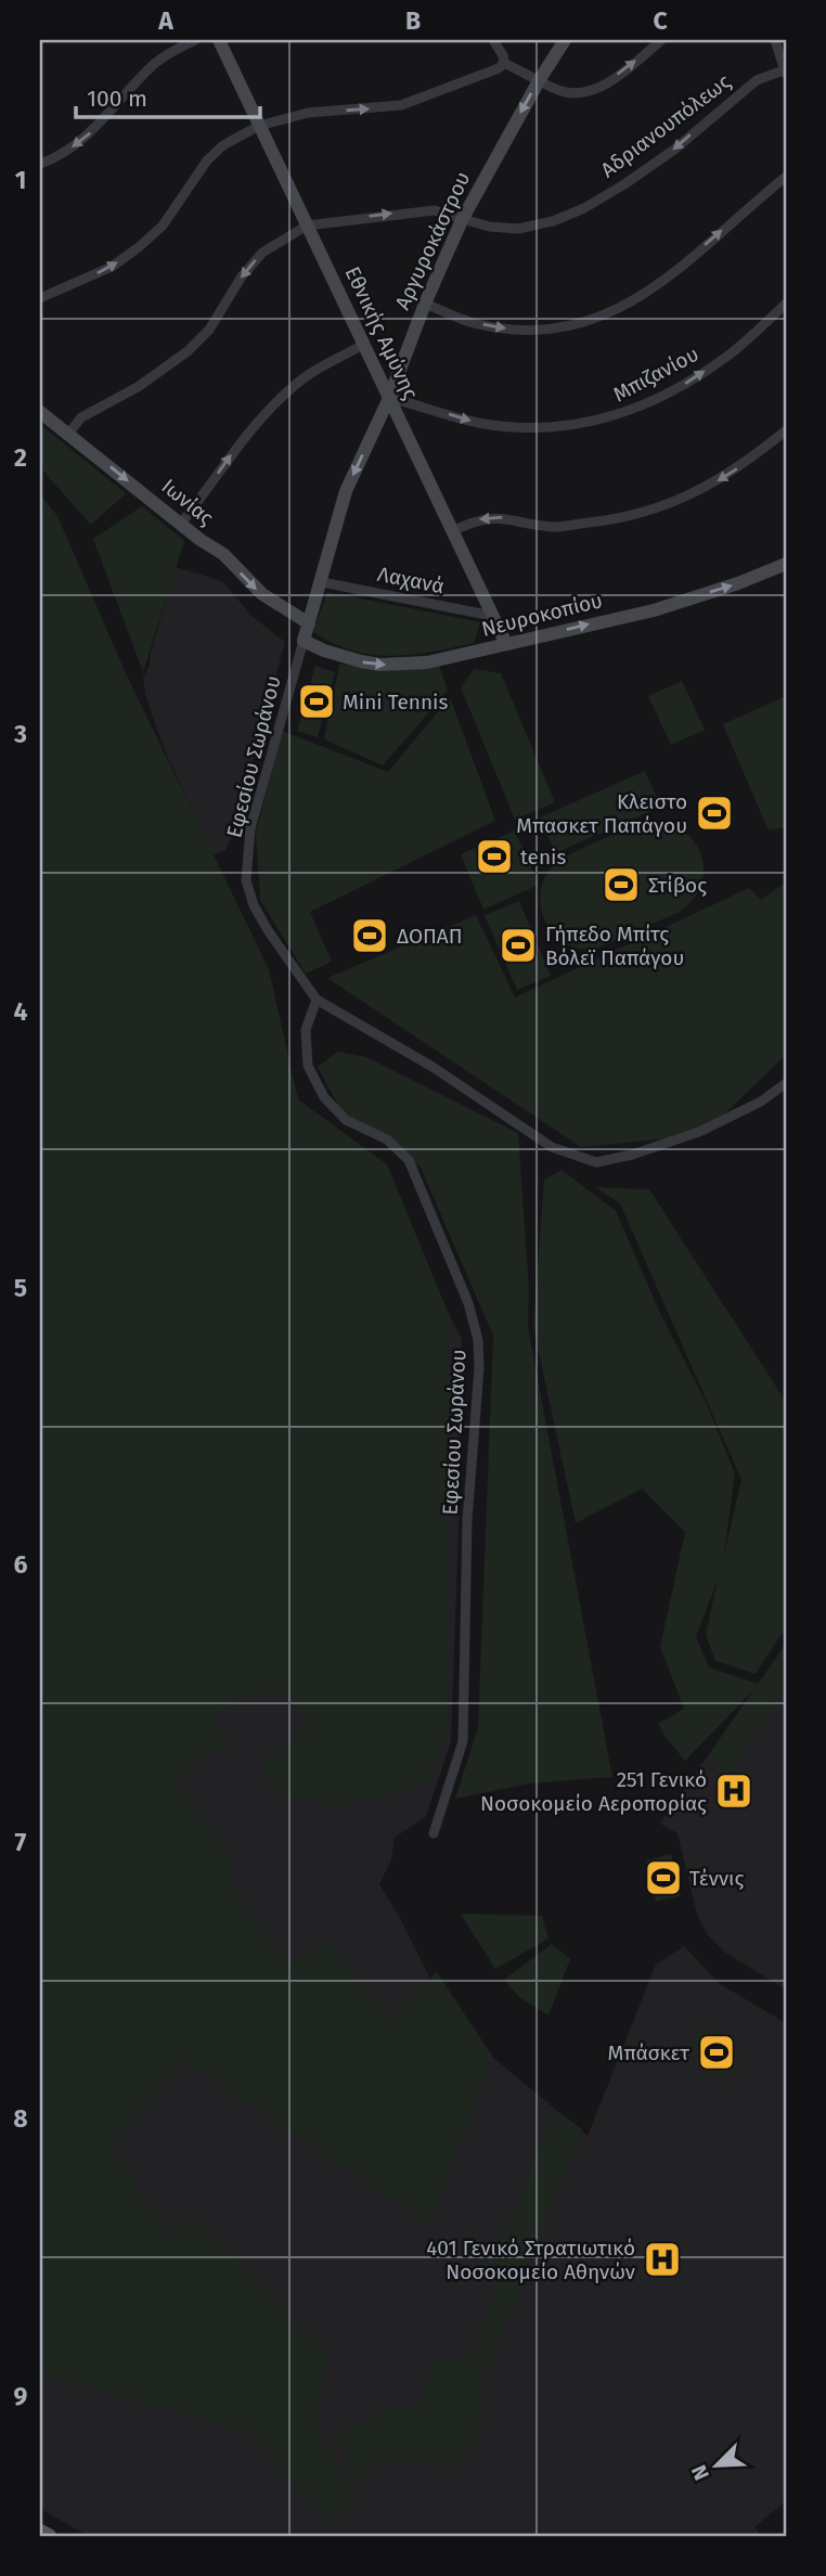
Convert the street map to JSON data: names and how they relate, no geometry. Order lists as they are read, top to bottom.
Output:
{
  "streets": {
    "street": [
      "Αδριανουπόλεως",
      "Αργυροκάστρου",
      "Εθνικής Αμύνης",
      "Μπιζανίου",
      "Ιωνίας",
      "Λαχανά",
      "Νευροκοπίου",
      "Εφεσίου Σωράνου"
    ]
  },
  "crossings": [
    ["Αδριανουπόλεως", "Αργυροκάστρου"],
    ["Αδριανουπόλεως", "Εθνικής Αμύνης"],
    ["Αδριανουπόλεως", "Ιωνίας"],
    ["Αργυροκάστρου", "Εθνικής Αμύνης"],
    ["Αργυροκάστρου", "Μπιζανίου"],
    ["Αργυροκάστρου", "Ιωνίας"],
    ["Αργυροκάστρου", "Λαχανά"],
    ["Αργυροκάστρου", "Νευροκοπίου"],
    ["Αργυροκάστρου", "Εφεσίου Σωράνου"],
    ["Εθνικής Αμύνης", "Μπιζανίου"],
    ["Εθνικής Αμύνης", "Λαχανά"],
    ["Εθνικής Αμύνης", "Νευροκοπίου"],
    ["Νευροκοπίου", "Εφεσίου Σωράνου"]
  ],
  "one_way": ["Μπιζανίου", "Ιωνίας"],
  "places": {
    "sports": [
      "Mini Tennis",
      "Κλειστο Μπασκετ Παπάγου",
      "tenis",
      "Στίβος",
      "ΔΟΠΑΠ",
      "Γήπεδο Μπίτς Βόλεϊ Παπάγου",
      "Τέννις",
      "Μπάσκετ"
    ],
    "hospital": ["251 Γενικό Νοσοκομείο Αεροπορίας", "401 Γενικό Στρατιωτικό Νοσοκομείο Αθηνών"]
  },
  "scale_bar": "100 m",
  "north": "bottom left",
  "grid": {
    "columns": ["A", "B", "C"],
    "rows": [
      "1",
      "2",
      "3",
      "4",
      "5",
      "6",
      "7",
      "8",
      "9"
    ]
  }
}
